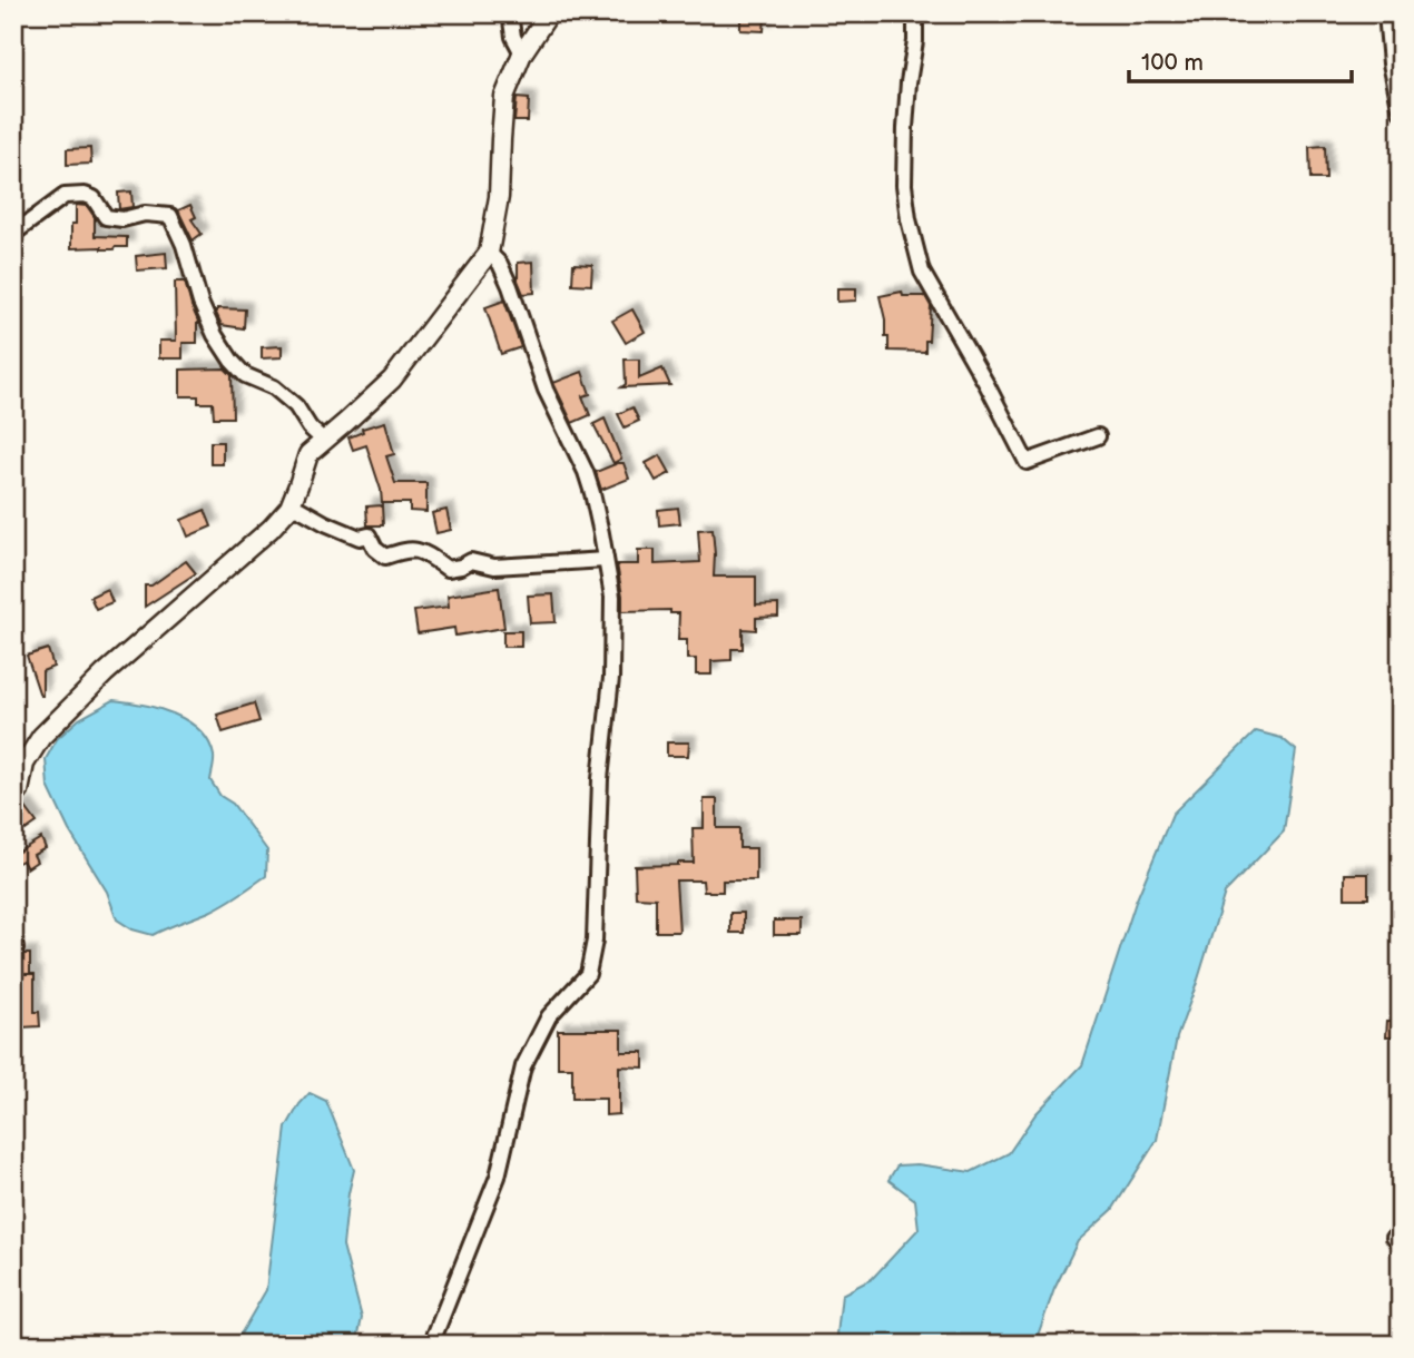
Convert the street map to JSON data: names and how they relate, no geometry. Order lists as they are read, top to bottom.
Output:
{
  "scale_bar": "100 m"
}
